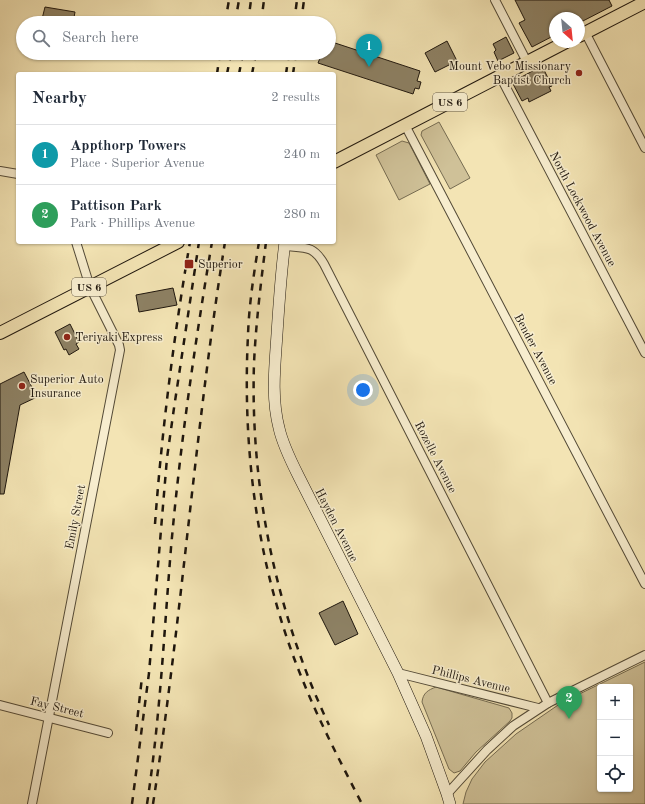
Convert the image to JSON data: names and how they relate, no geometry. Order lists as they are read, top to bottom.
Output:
{
  "streets": {
    "main road": ["US 6"],
    "street": [
      "North Lockwood Avenue",
      "Bender Avenue",
      "Rozelle Avenue",
      "Emily Street",
      "Hayden Avenue",
      "Phillips Avenue",
      "Fay Street"
    ]
  },
  "crossings": [
    ["US 6", "North Lockwood Avenue"],
    ["US 6", "Bender Avenue"],
    ["US 6", "Emily Street"],
    ["Rozelle Avenue", "Hayden Avenue"],
    ["Emily Street", "Fay Street"],
    ["Hayden Avenue", "Phillips Avenue"]
  ],
  "places": {
    "other": ["Mount Vebo Missionary Baptist Church", "Teriyaki Express", "Superior Auto Insurance"],
    "transit": ["Superior"]
  },
  "north": "bottom right",
  "page": {
    "search": "Search here",
    "pins": ["1", "2"],
    "heading": ["Nearby", "2 results"],
    "list": [
      {
        "mark": "1",
        "name": "Appthorp Towers",
        "note": "Place · Superior Avenue",
        "value": "240 m"
      },
      {
        "mark": "2",
        "name": "Pattison Park",
        "note": "Park · Phillips Avenue",
        "value": "280 m"
      }
    ],
    "map_buttons": ["+", "−"]
  }
}
